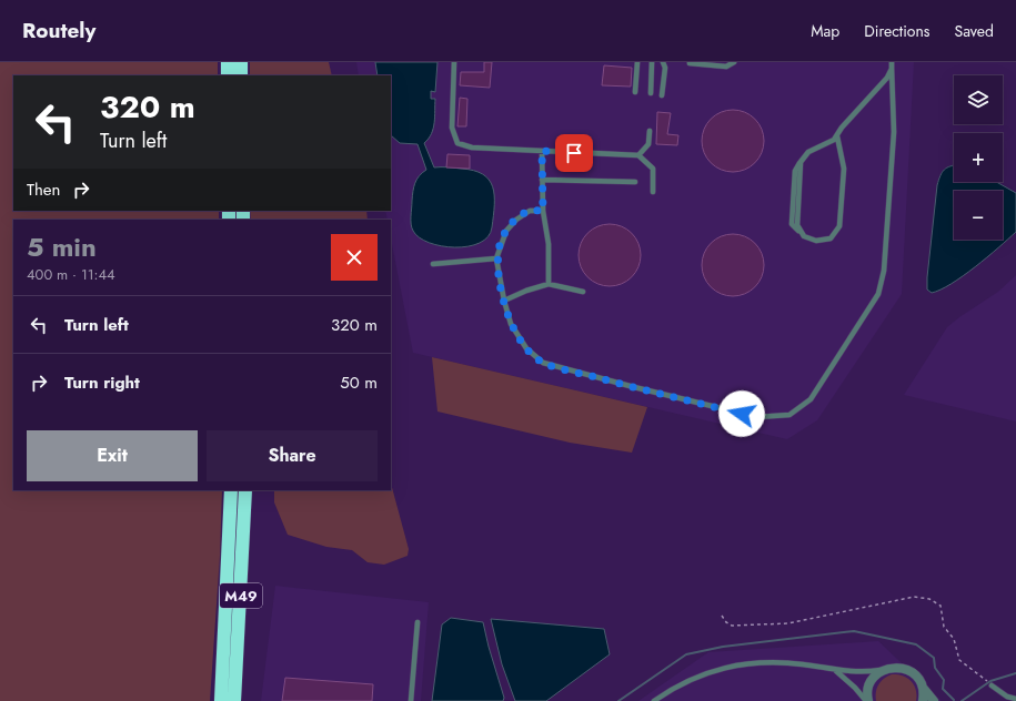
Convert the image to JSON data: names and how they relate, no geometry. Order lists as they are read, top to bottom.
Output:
{
  "streets": {
    "highway": ["M49"]
  },
  "page": {
    "header": "Routely",
    "nav": ["Map", "Directions", "Saved"],
    "map_buttons": ["+", "−"],
    "turn": ["320 m", "Turn left"],
    "then": "Then",
    "heading": ["5 min", "400 m · 11:44"],
    "list": [
      {
        "name": "Turn left",
        "value": "320 m"
      },
      {
        "name": "Turn right",
        "value": "50 m"
      }
    ],
    "buttons": ["Exit", "Share"]
  }
}
